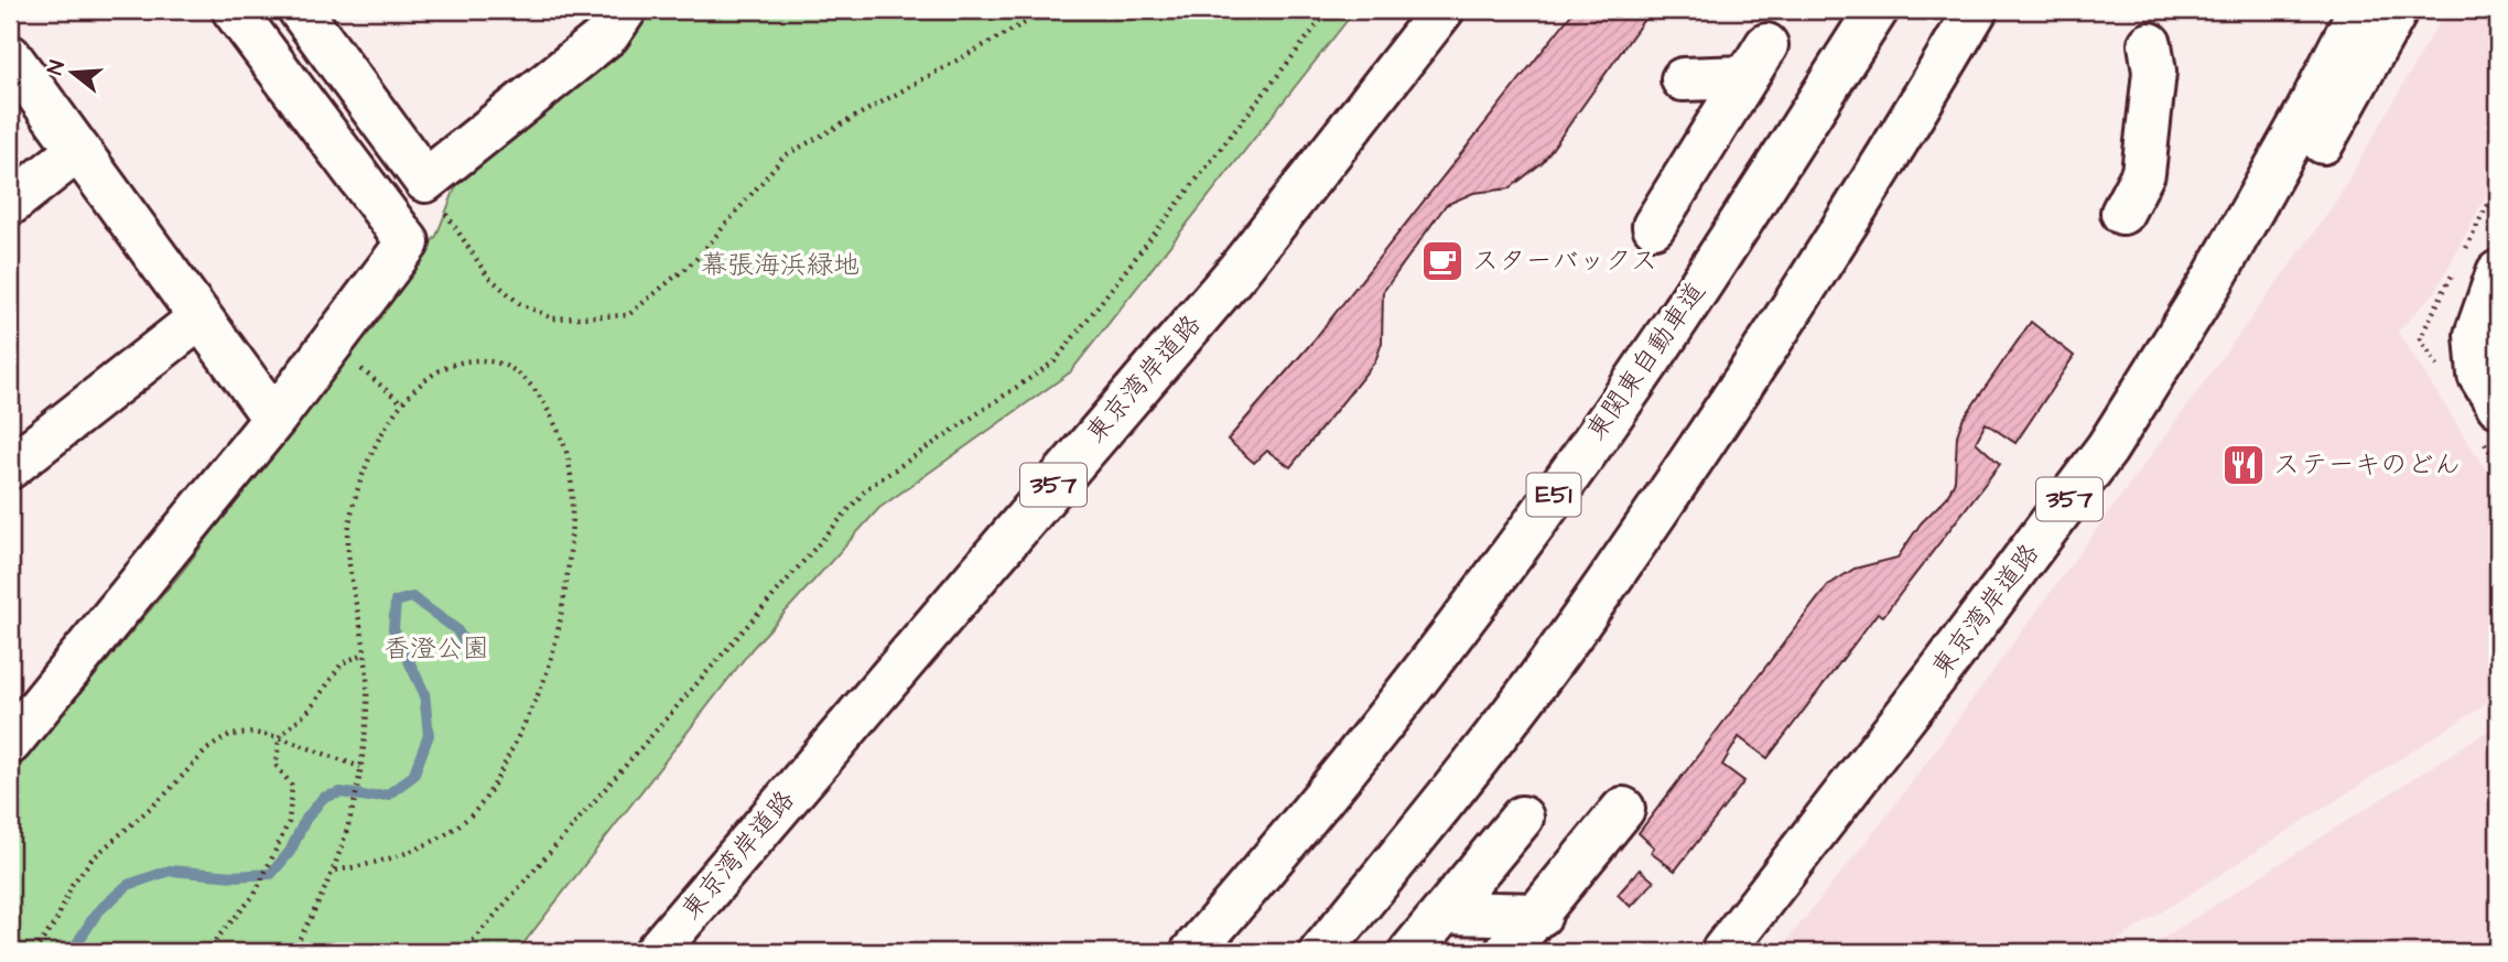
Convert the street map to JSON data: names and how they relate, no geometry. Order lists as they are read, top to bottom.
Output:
{
  "streets": {
    "main road": [
      "東関東自動車道",
      "東京湾岸道路",
      "357",
      "E51"
    ]
  },
  "crossings": [
    ["東京湾岸道路", "357"]
  ],
  "parks": ["幕張海浜緑地", "香澄公園"],
  "places": {
    "cafe": ["スターバックス"],
    "restaurant": ["ステーキのどん"]
  },
  "north": "left"
}
